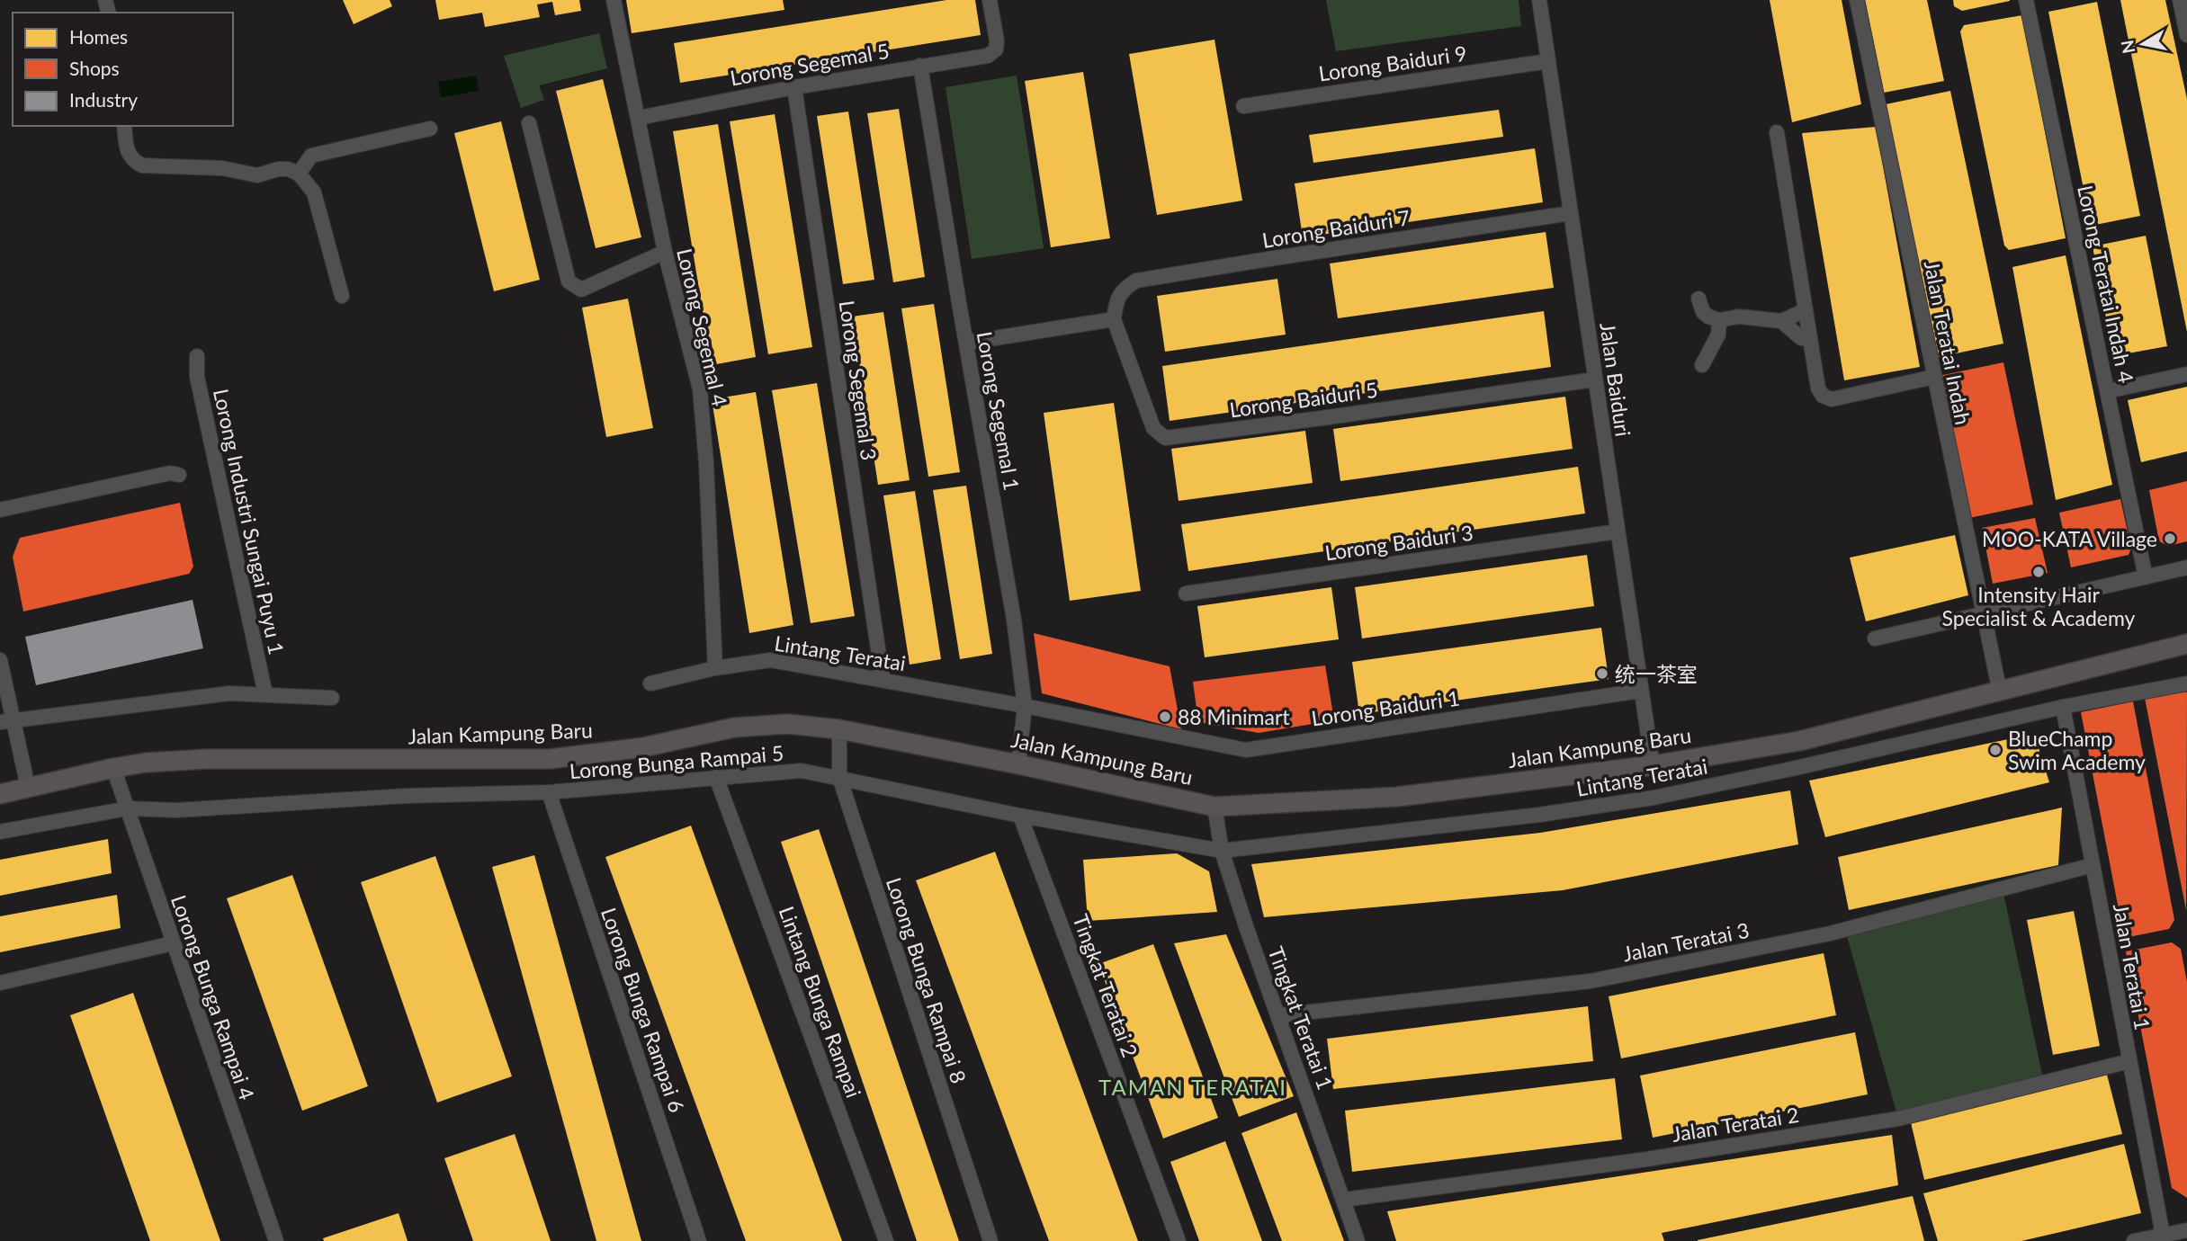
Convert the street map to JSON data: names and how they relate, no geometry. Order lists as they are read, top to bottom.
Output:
{
  "streets": {
    "street": [
      "Lorong Baiduri 9",
      "Lorong Segemal 5",
      "Lorong Baiduri 7",
      "Lorong Teratai Indah 4",
      "Lorong Segemal 4",
      "Jalan Teratai Indah",
      "Jalan Baiduri",
      "Lorong Segemal 3",
      "Lorong Baiduri 5",
      "Lorong Segemal 1",
      "Lorong Industri Sungai Puyu 1",
      "Lorong Baiduri 3",
      "Lintang Teratai",
      "Lorong Baiduri 1",
      "Jalan Kampung Baru",
      "Lorong Bunga Rampai 5",
      "Jalan Teratai 3",
      "Jalan Teratai 1",
      "Lorong Bunga Rampai 8",
      "Tingkat Teratai 2",
      "Lorong Bunga Rampai 4",
      "Lintang Bunga Rampai",
      "Lorong Bunga Rampai 6",
      "Tingkat Teratai 1",
      "Jalan Teratai 2"
    ]
  },
  "crossings": [
    ["Lorong Baiduri 9", "Jalan Baiduri"],
    ["Lorong Segemal 5", "Lorong Segemal 4"],
    ["Lorong Segemal 5", "Lorong Segemal 3"],
    ["Lorong Segemal 5", "Lorong Segemal 1"],
    ["Lorong Baiduri 7", "Jalan Baiduri"],
    ["Lorong Baiduri 7", "Lorong Baiduri 5"],
    ["Lorong Segemal 4", "Lintang Teratai"],
    ["Jalan Teratai Indah", "Jalan Kampung Baru"],
    ["Jalan Baiduri", "Lorong Baiduri 5"],
    ["Jalan Baiduri", "Lorong Baiduri 3"],
    ["Jalan Baiduri", "Lorong Baiduri 1"],
    ["Jalan Baiduri", "Jalan Kampung Baru"],
    ["Lorong Segemal 3", "Lintang Teratai"],
    ["Lorong Segemal 1", "Lintang Teratai"],
    ["Lorong Segemal 1", "Lorong Baiduri 1"],
    ["Lorong Segemal 1", "Jalan Kampung Baru"],
    ["Lintang Teratai", "Lorong Baiduri 1"],
    ["Lintang Teratai", "Lorong Bunga Rampai 5"],
    ["Lintang Teratai", "Jalan Teratai 1"],
    ["Lintang Teratai", "Tingkat Teratai 1"],
    ["Jalan Kampung Baru", "Lorong Bunga Rampai 8"],
    ["Jalan Kampung Baru", "Lorong Bunga Rampai 4"],
    ["Jalan Kampung Baru", "Tingkat Teratai 1"],
    ["Lorong Bunga Rampai 5", "Lorong Bunga Rampai 8"],
    ["Lorong Bunga Rampai 5", "Tingkat Teratai 2"],
    ["Lorong Bunga Rampai 5", "Lorong Bunga Rampai 4"],
    ["Lorong Bunga Rampai 5", "Lintang Bunga Rampai"],
    ["Lorong Bunga Rampai 5", "Lorong Bunga Rampai 6"],
    ["Lorong Bunga Rampai 5", "Tingkat Teratai 1"],
    ["Jalan Teratai 3", "Jalan Teratai 1"],
    ["Jalan Teratai 3", "Tingkat Teratai 1"],
    ["Jalan Teratai 1", "Jalan Teratai 2"],
    ["Tingkat Teratai 1", "Jalan Teratai 2"]
  ],
  "districts": ["TAMAN TERATAI"],
  "places": [
    "MOO-KATA Village",
    "Intensity Hair Specialist & Academy",
    "统一茶室",
    "88 Minimart",
    "BlueChamp Swim Academy"
  ],
  "legend": ["Homes", "Shops", "Industry"],
  "north": "left"
}
